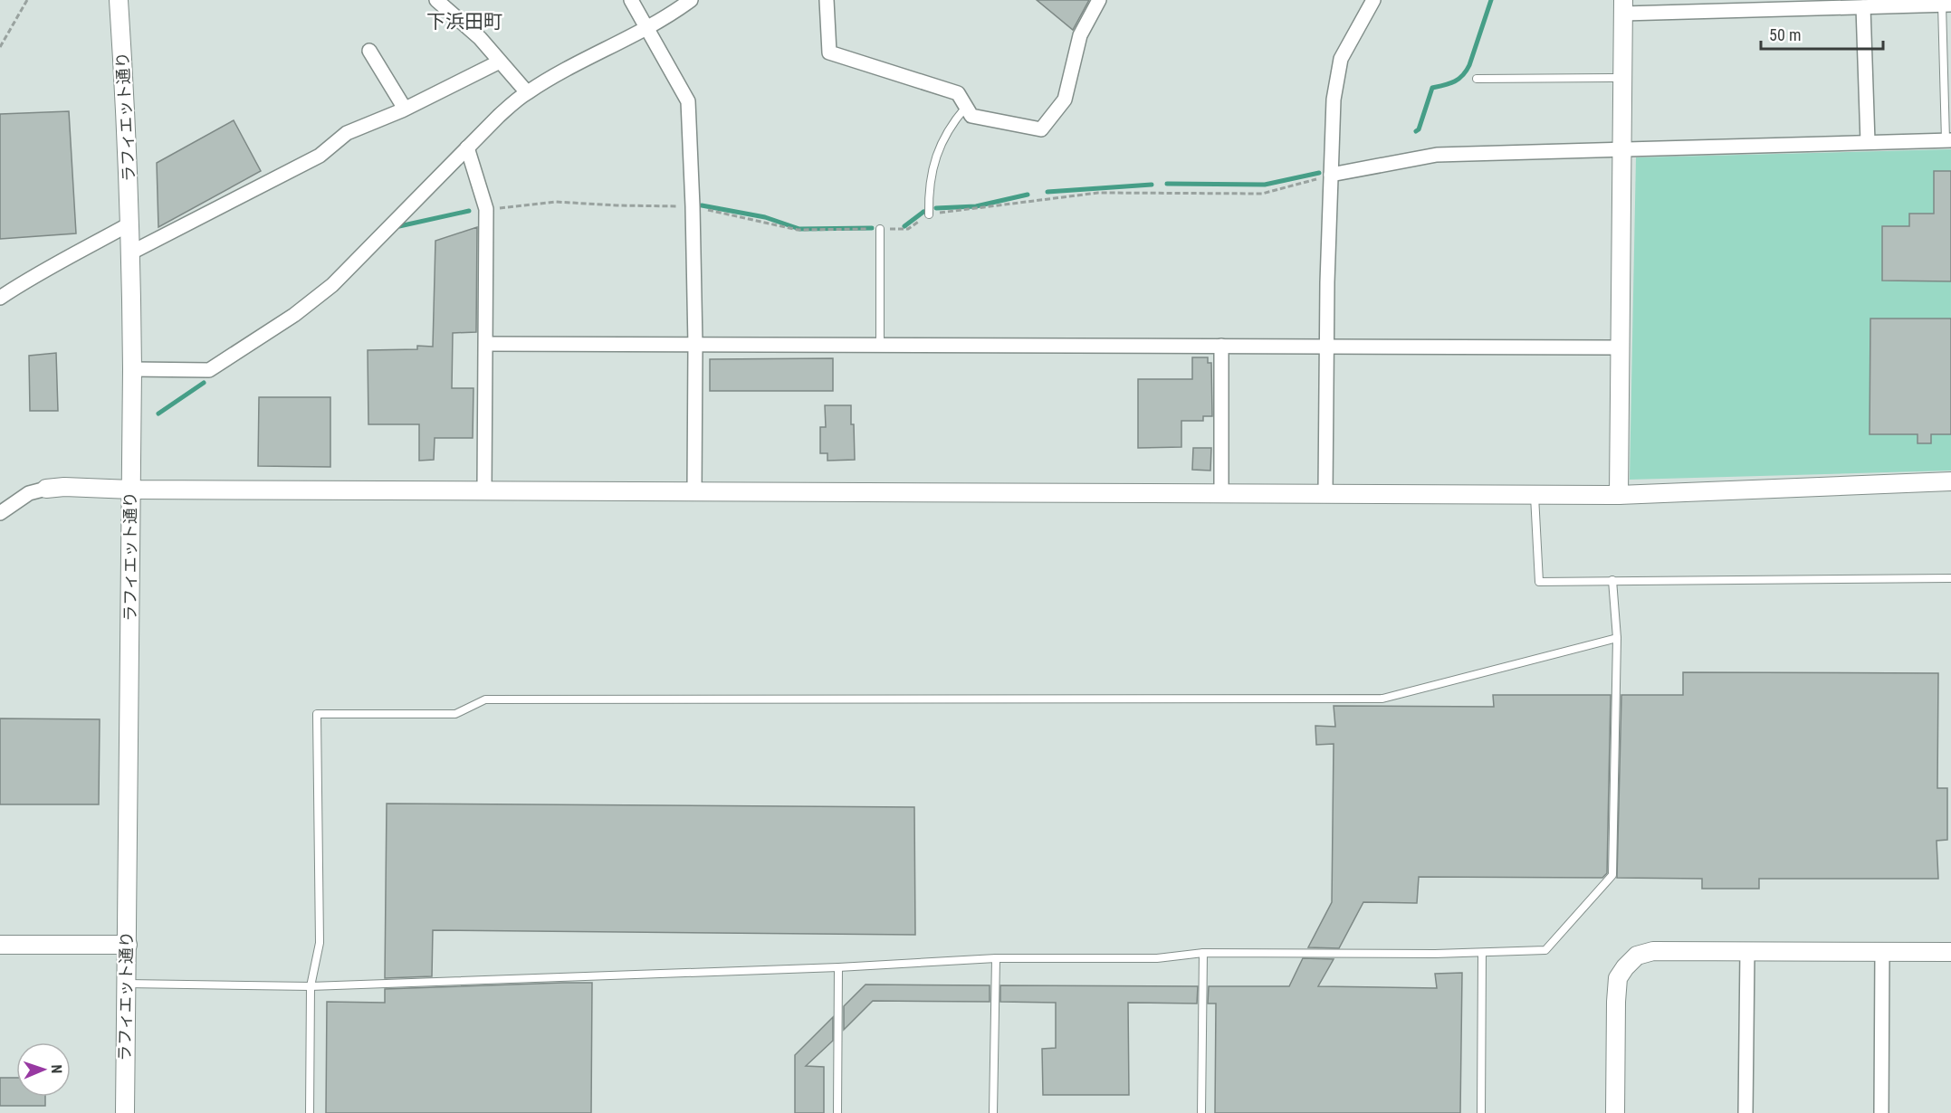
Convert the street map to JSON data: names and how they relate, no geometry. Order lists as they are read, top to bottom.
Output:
{
  "streets": {
    "street": ["ラフィエット通り"]
  },
  "districts": ["下浜田町"],
  "scale_bar": "50 m",
  "north": "right"
}
